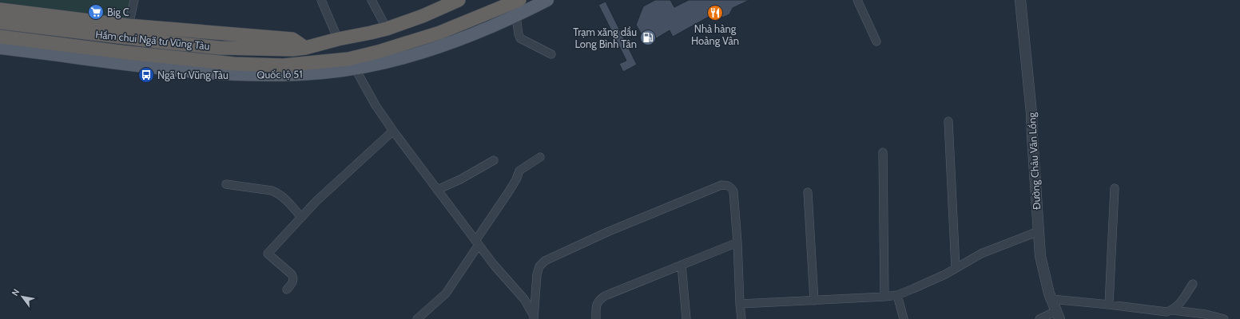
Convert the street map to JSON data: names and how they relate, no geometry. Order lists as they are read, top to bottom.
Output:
{
  "streets": {
    "highway": ["Hầm chui Ngã tư Vũng Tàu", "Quốc lộ 51"],
    "street": ["Đường Châu Văn Lồng"]
  },
  "places": {
    "supermarket": ["Big C"],
    "restaurant": ["Nhà hàng Hoàng Vân"],
    "fuel station": ["Trạm xăng dầu Long Bình Tân"],
    "bus stop": ["Ngã tư Vũng Tàu"]
  },
  "north": "top left"
}
